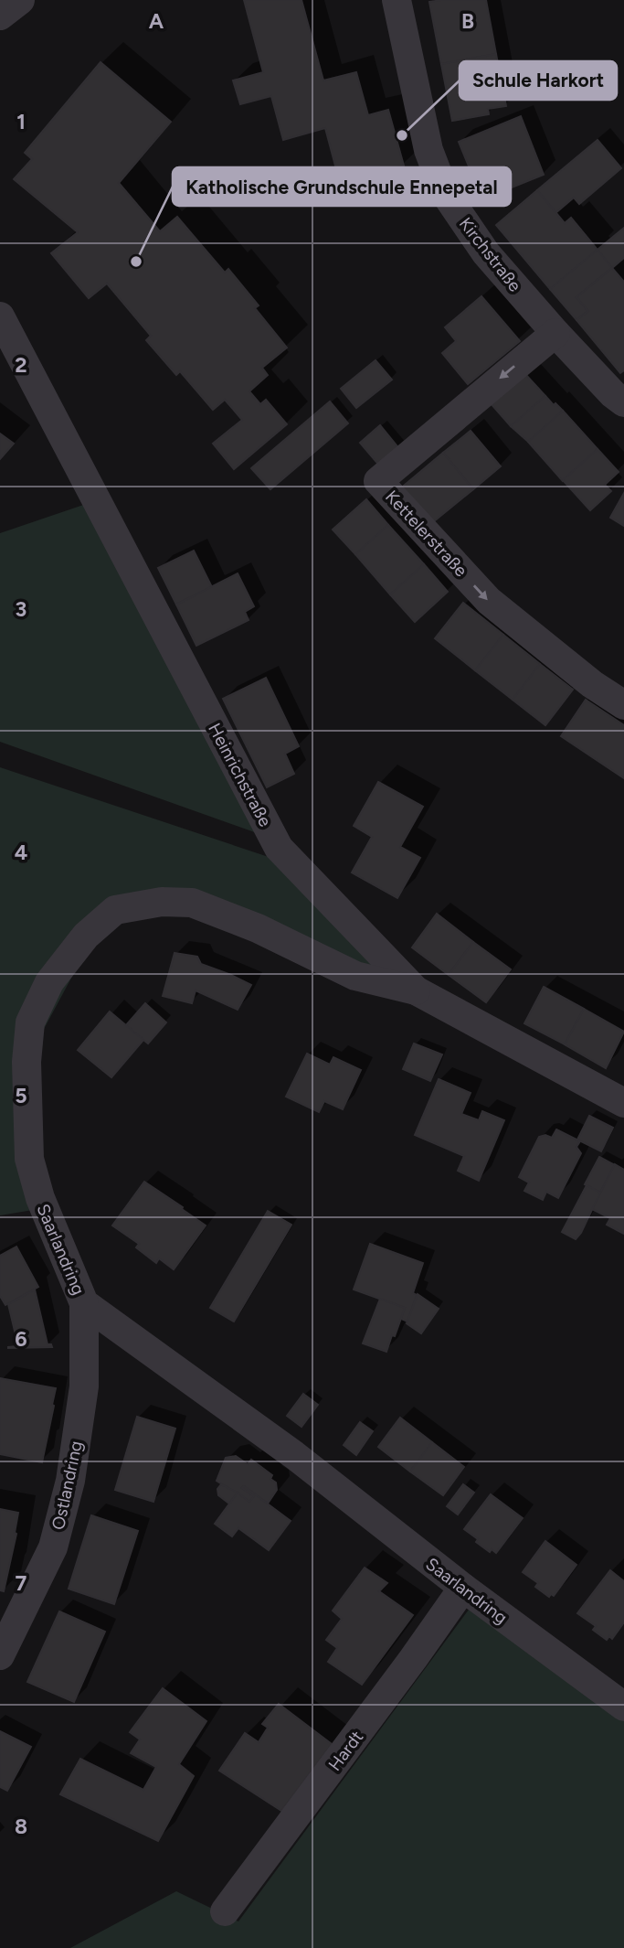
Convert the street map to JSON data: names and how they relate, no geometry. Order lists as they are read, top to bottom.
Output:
{
  "streets": {
    "street": [
      "Kirchstraße",
      "Kettelerstraße",
      "Heinrichstraße",
      "Saarlandring",
      "Ostlandring",
      "Hardt"
    ]
  },
  "crossings": [
    ["Kirchstraße", "Kettelerstraße"],
    ["Heinrichstraße", "Saarlandring"],
    ["Saarlandring", "Ostlandring"],
    ["Saarlandring", "Hardt"]
  ],
  "places": ["Schule Harkort", "Katholische Grundschule Ennepetal"],
  "grid": {
    "columns": ["A", "B"],
    "rows": [
      "1",
      "2",
      "3",
      "4",
      "5",
      "6",
      "7",
      "8"
    ]
  }
}
